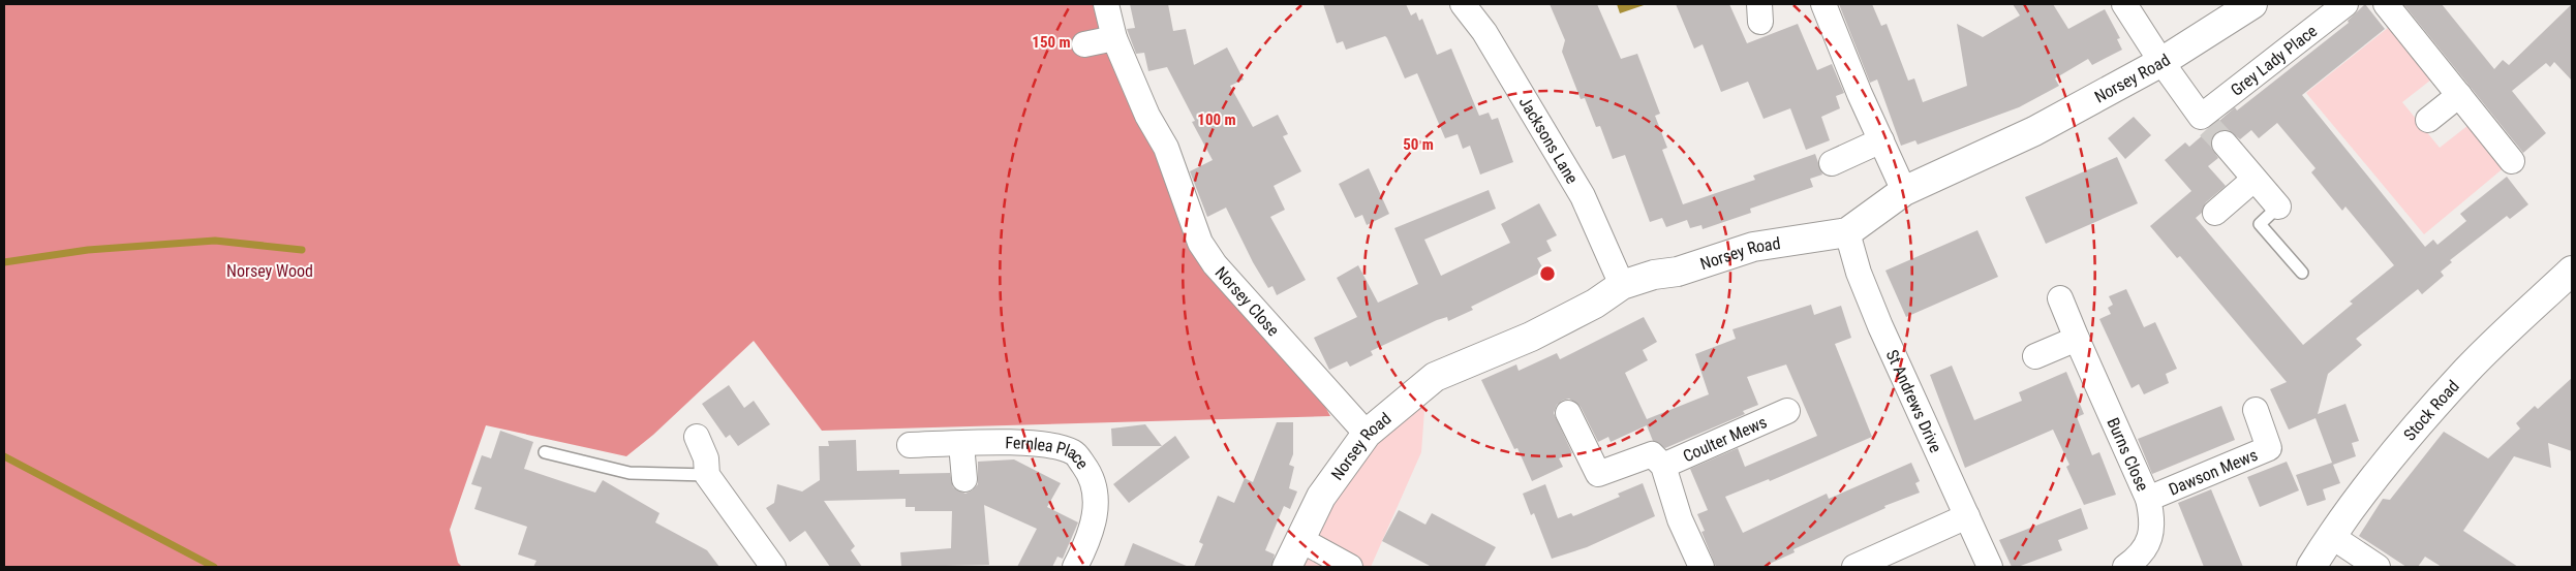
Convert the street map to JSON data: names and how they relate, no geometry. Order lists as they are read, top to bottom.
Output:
{
  "streets": {
    "street": [
      "Grey Lady Place",
      "Norsey Road",
      "Jacksons Lane",
      "Norsey Close",
      "St Andrews Drive",
      "Stock Road",
      "Coulter Mews",
      "Burns Close",
      "Fernlea Place",
      "Dawson Mews"
    ]
  },
  "crossings": [
    ["Norsey Road", "Jacksons Lane"],
    ["Norsey Road", "Norsey Close"],
    ["Norsey Road", "St Andrews Drive"],
    ["Burns Close", "Dawson Mews"]
  ],
  "parks": ["Norsey Wood"],
  "rings": ["150 m", "100 m", "50 m"]
}
